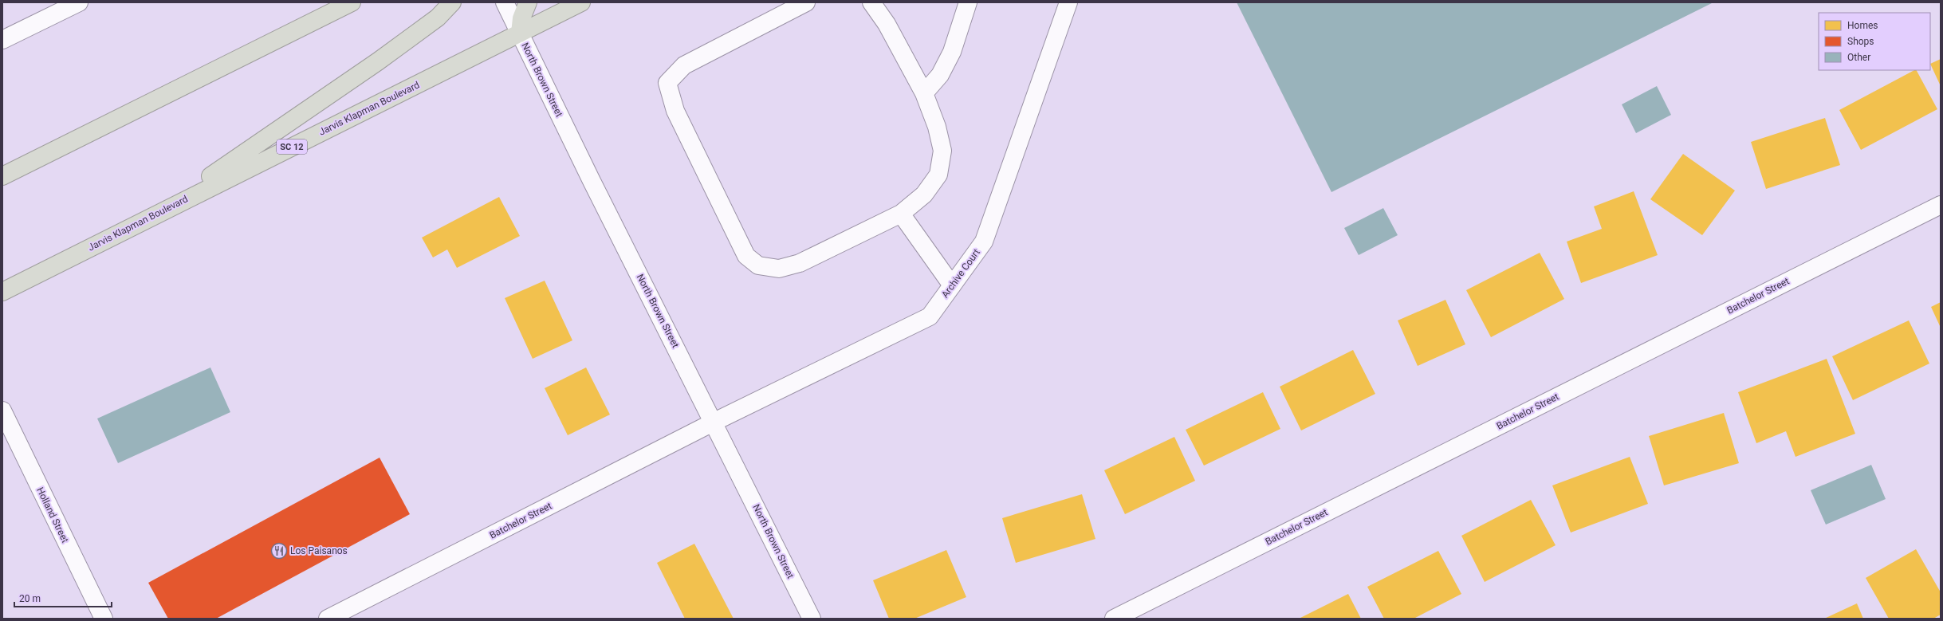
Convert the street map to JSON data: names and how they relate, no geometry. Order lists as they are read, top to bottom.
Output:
{
  "streets": {
    "highway": ["Jarvis Klapman Boulevard", "SC 12"],
    "street": [
      "North Brown Street",
      "Archive Court",
      "Batchelor Street",
      "Holland Street"
    ]
  },
  "crossings": [
    ["North Brown Street", "Jarvis Klapman Boulevard"],
    ["North Brown Street", "Archive Court"],
    ["North Brown Street", "Batchelor Street"],
    ["Archive Court", "Batchelor Street"]
  ],
  "places": {
    "restaurant": ["Los Paisanos"]
  },
  "legend": ["Homes", "Shops", "Other"],
  "scale_bar": "20 m"
}
